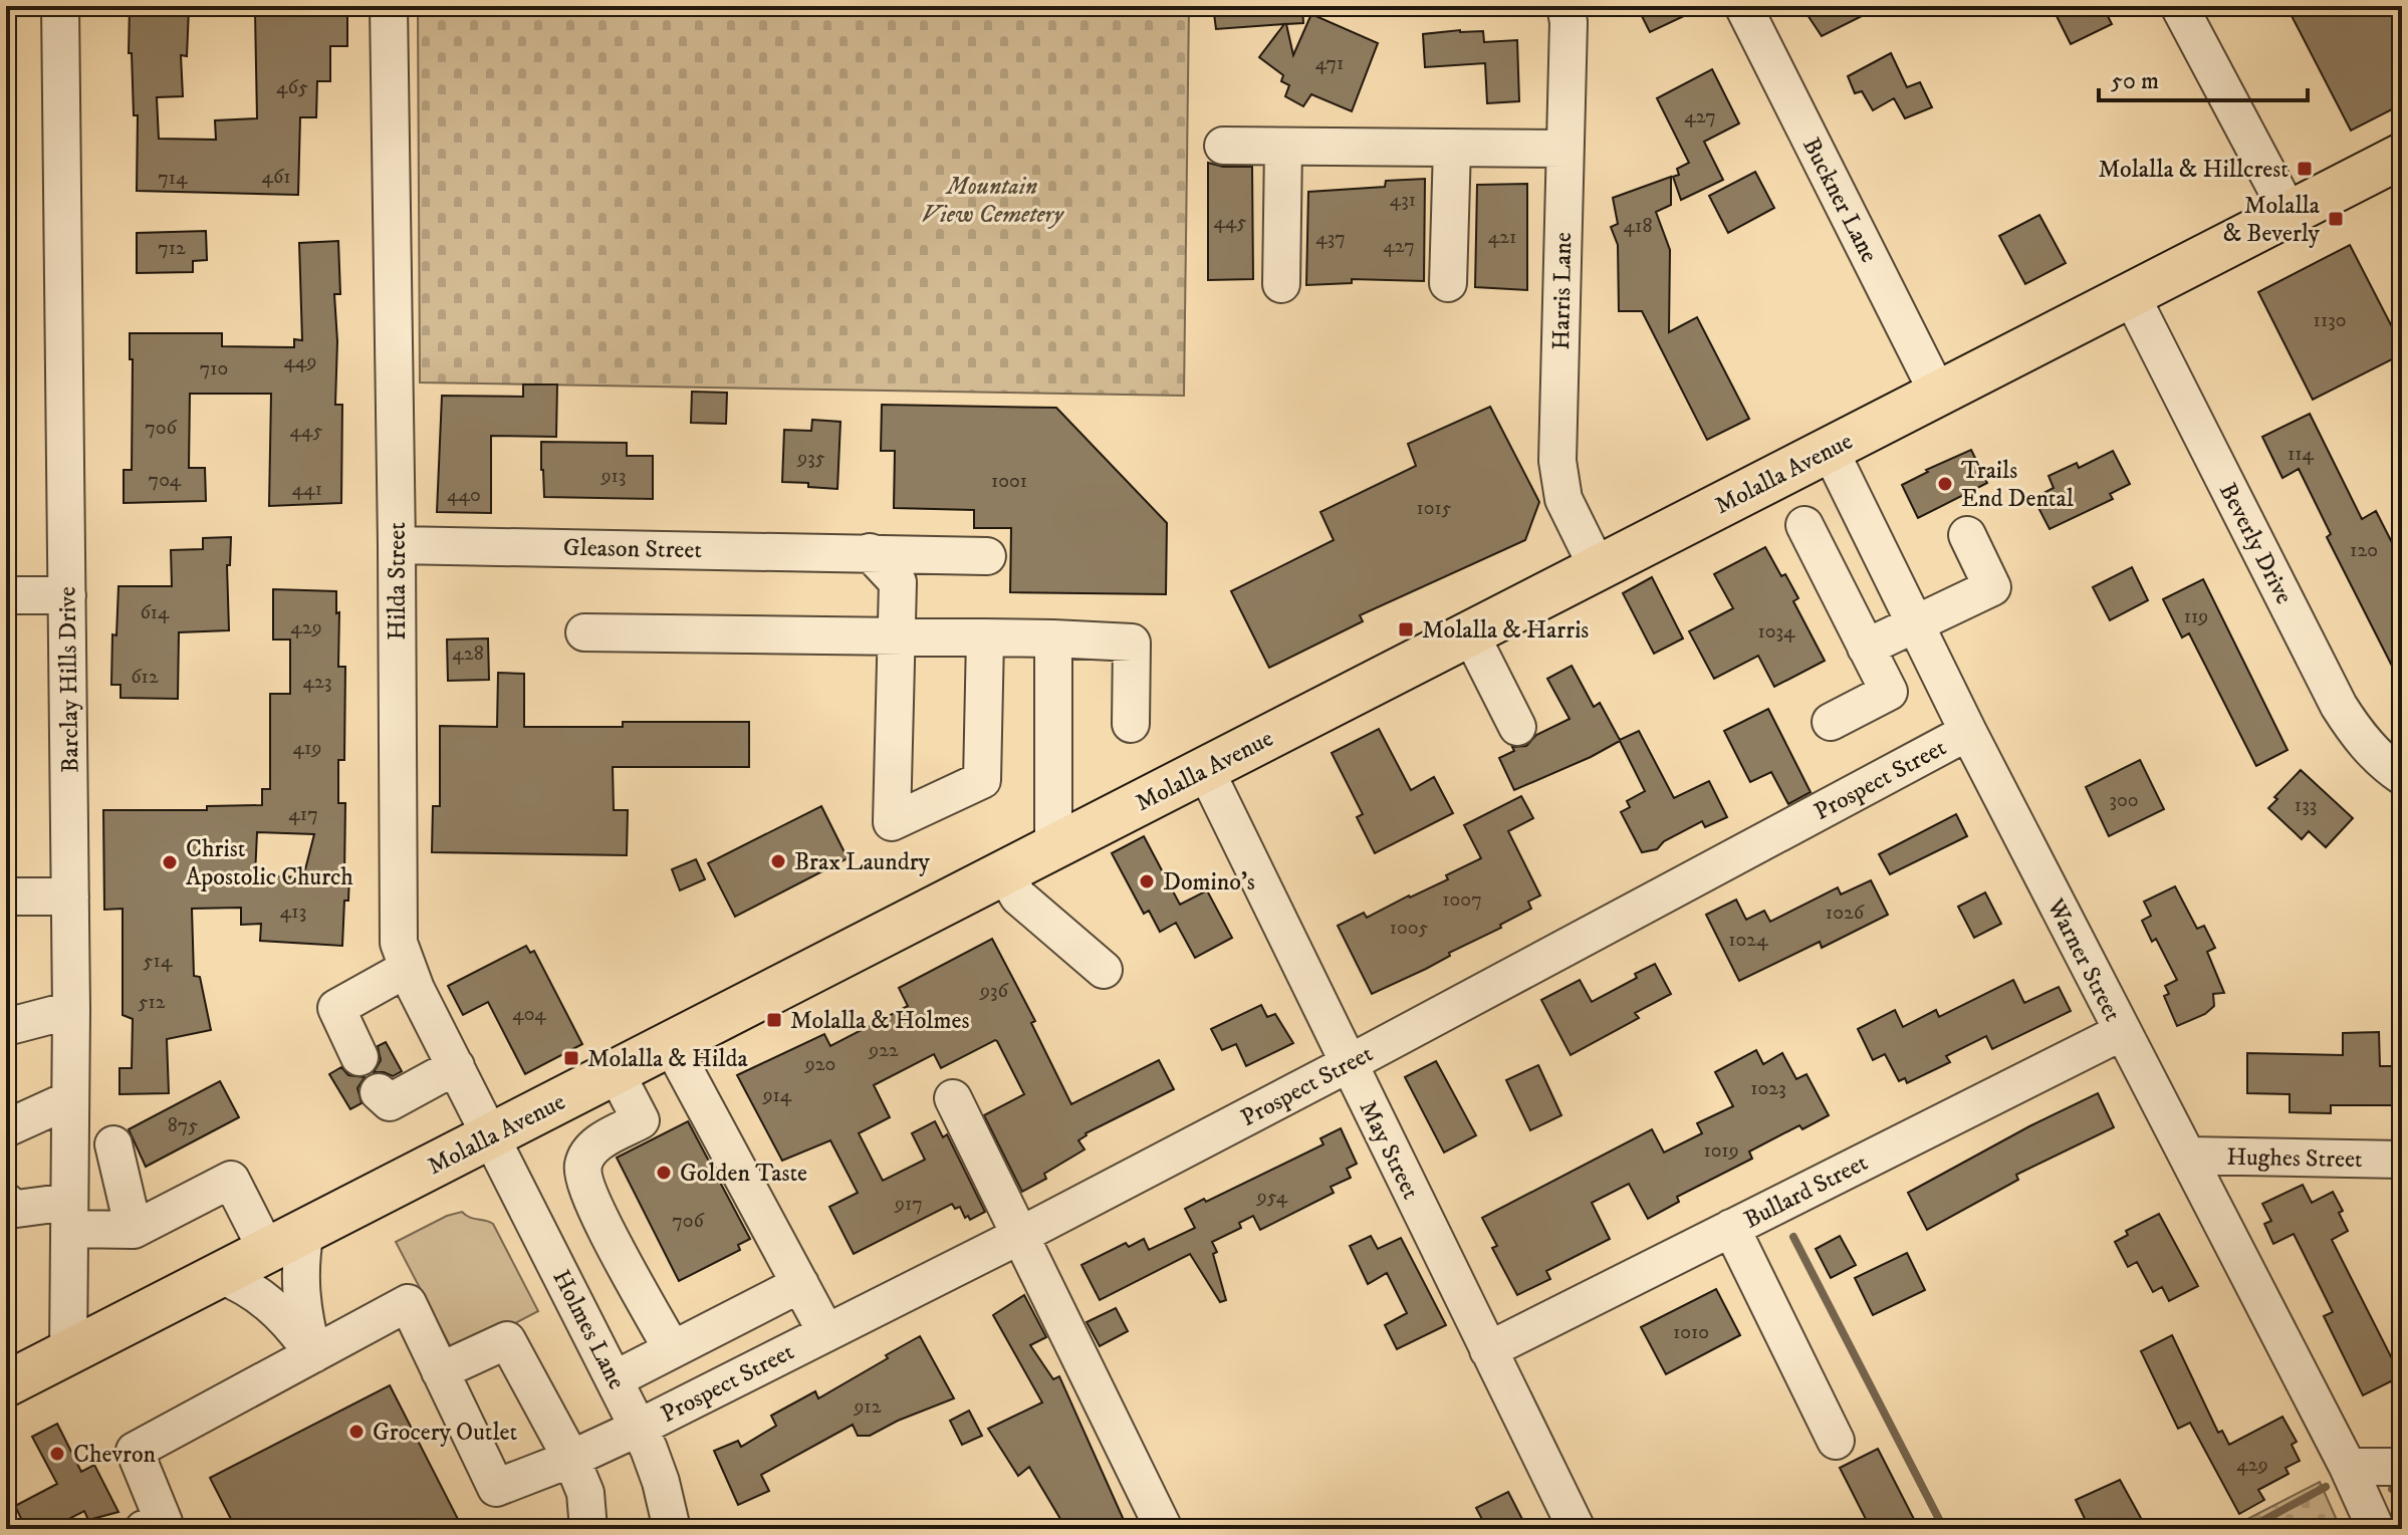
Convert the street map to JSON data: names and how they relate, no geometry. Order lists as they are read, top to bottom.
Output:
{
  "streets": {
    "main road": ["Molalla Avenue"],
    "street": [
      "Buckner Lane",
      "Harris Lane",
      "Beverly Drive",
      "Gleason Street",
      "Hilda Street",
      "Barclay Hills Drive",
      "Prospect Street",
      "Warner Street",
      "May Street",
      "Hughes Street",
      "Bullard Street",
      "Holmes Lane"
    ]
  },
  "crossings": [
    ["Buckner Lane", "Molalla Avenue"],
    ["Harris Lane", "Molalla Avenue"],
    ["Molalla Avenue", "Beverly Drive"],
    ["Molalla Avenue", "Hilda Street"],
    ["Molalla Avenue", "Barclay Hills Drive"],
    ["Molalla Avenue", "Warner Street"],
    ["Molalla Avenue", "May Street"],
    ["Molalla Avenue", "Holmes Lane"],
    ["Gleason Street", "Hilda Street"],
    ["Hilda Street", "Holmes Lane"],
    ["Prospect Street", "Warner Street"],
    ["Prospect Street", "May Street"],
    ["Prospect Street", "Holmes Lane"],
    ["Warner Street", "Hughes Street"],
    ["Warner Street", "Bullard Street"],
    ["May Street", "Bullard Street"]
  ],
  "parks": ["Mountain View Cemetery"],
  "places": {
    "transit": [
      "Molalla & Hillcrest",
      "Molalla & Beverly",
      "Molalla & Harris",
      "Molalla & Holmes",
      "Molalla & Hilda"
    ],
    "other": [
      "Trails End Dental",
      "Brax Laundry",
      "Christ Apostolic Church",
      "Domino's",
      "Golden Taste",
      "Grocery Outlet",
      "Chevron"
    ]
  },
  "house_numbers": [
    "471",
    "465",
    "427",
    "461",
    "714",
    "431",
    "445",
    "418",
    "421",
    "437",
    "427",
    "712",
    "1130",
    "449",
    "710",
    "706",
    "445",
    "114",
    "935",
    "913",
    "704",
    "1001",
    "441",
    "440",
    "1015",
    "120",
    "614",
    "119",
    "429",
    "1034",
    "428",
    "612",
    "423",
    "419",
    "300",
    "133",
    "417",
    "1007",
    "413",
    "1026",
    "1005",
    "1024",
    "514",
    "936",
    "512",
    "404",
    "922",
    "920",
    "1023",
    "914",
    "875",
    "1019",
    "954",
    "917",
    "706",
    "1010",
    "912",
    "429"
  ],
  "scale_bar": "50 m"
}
